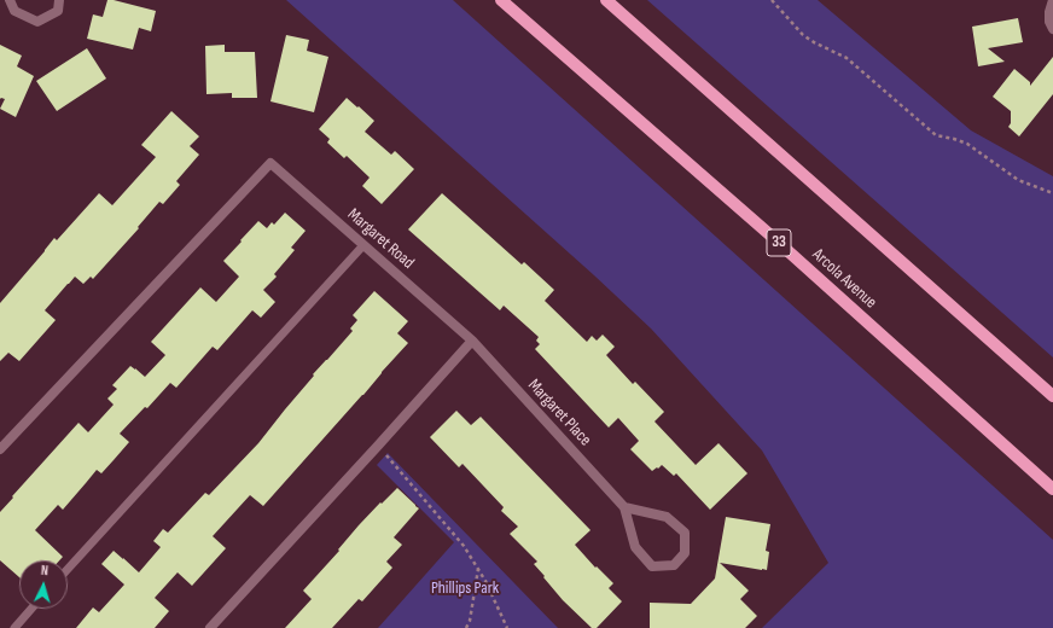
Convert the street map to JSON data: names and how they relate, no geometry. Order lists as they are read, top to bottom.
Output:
{
  "streets": {
    "main road": ["33", "Arcola Avenue"],
    "street": ["Margaret Road", "Margaret Place"]
  },
  "crossings": [
    ["Margaret Road", "Margaret Place"]
  ],
  "parks": ["Phillips Park"],
  "north": "top"
}
